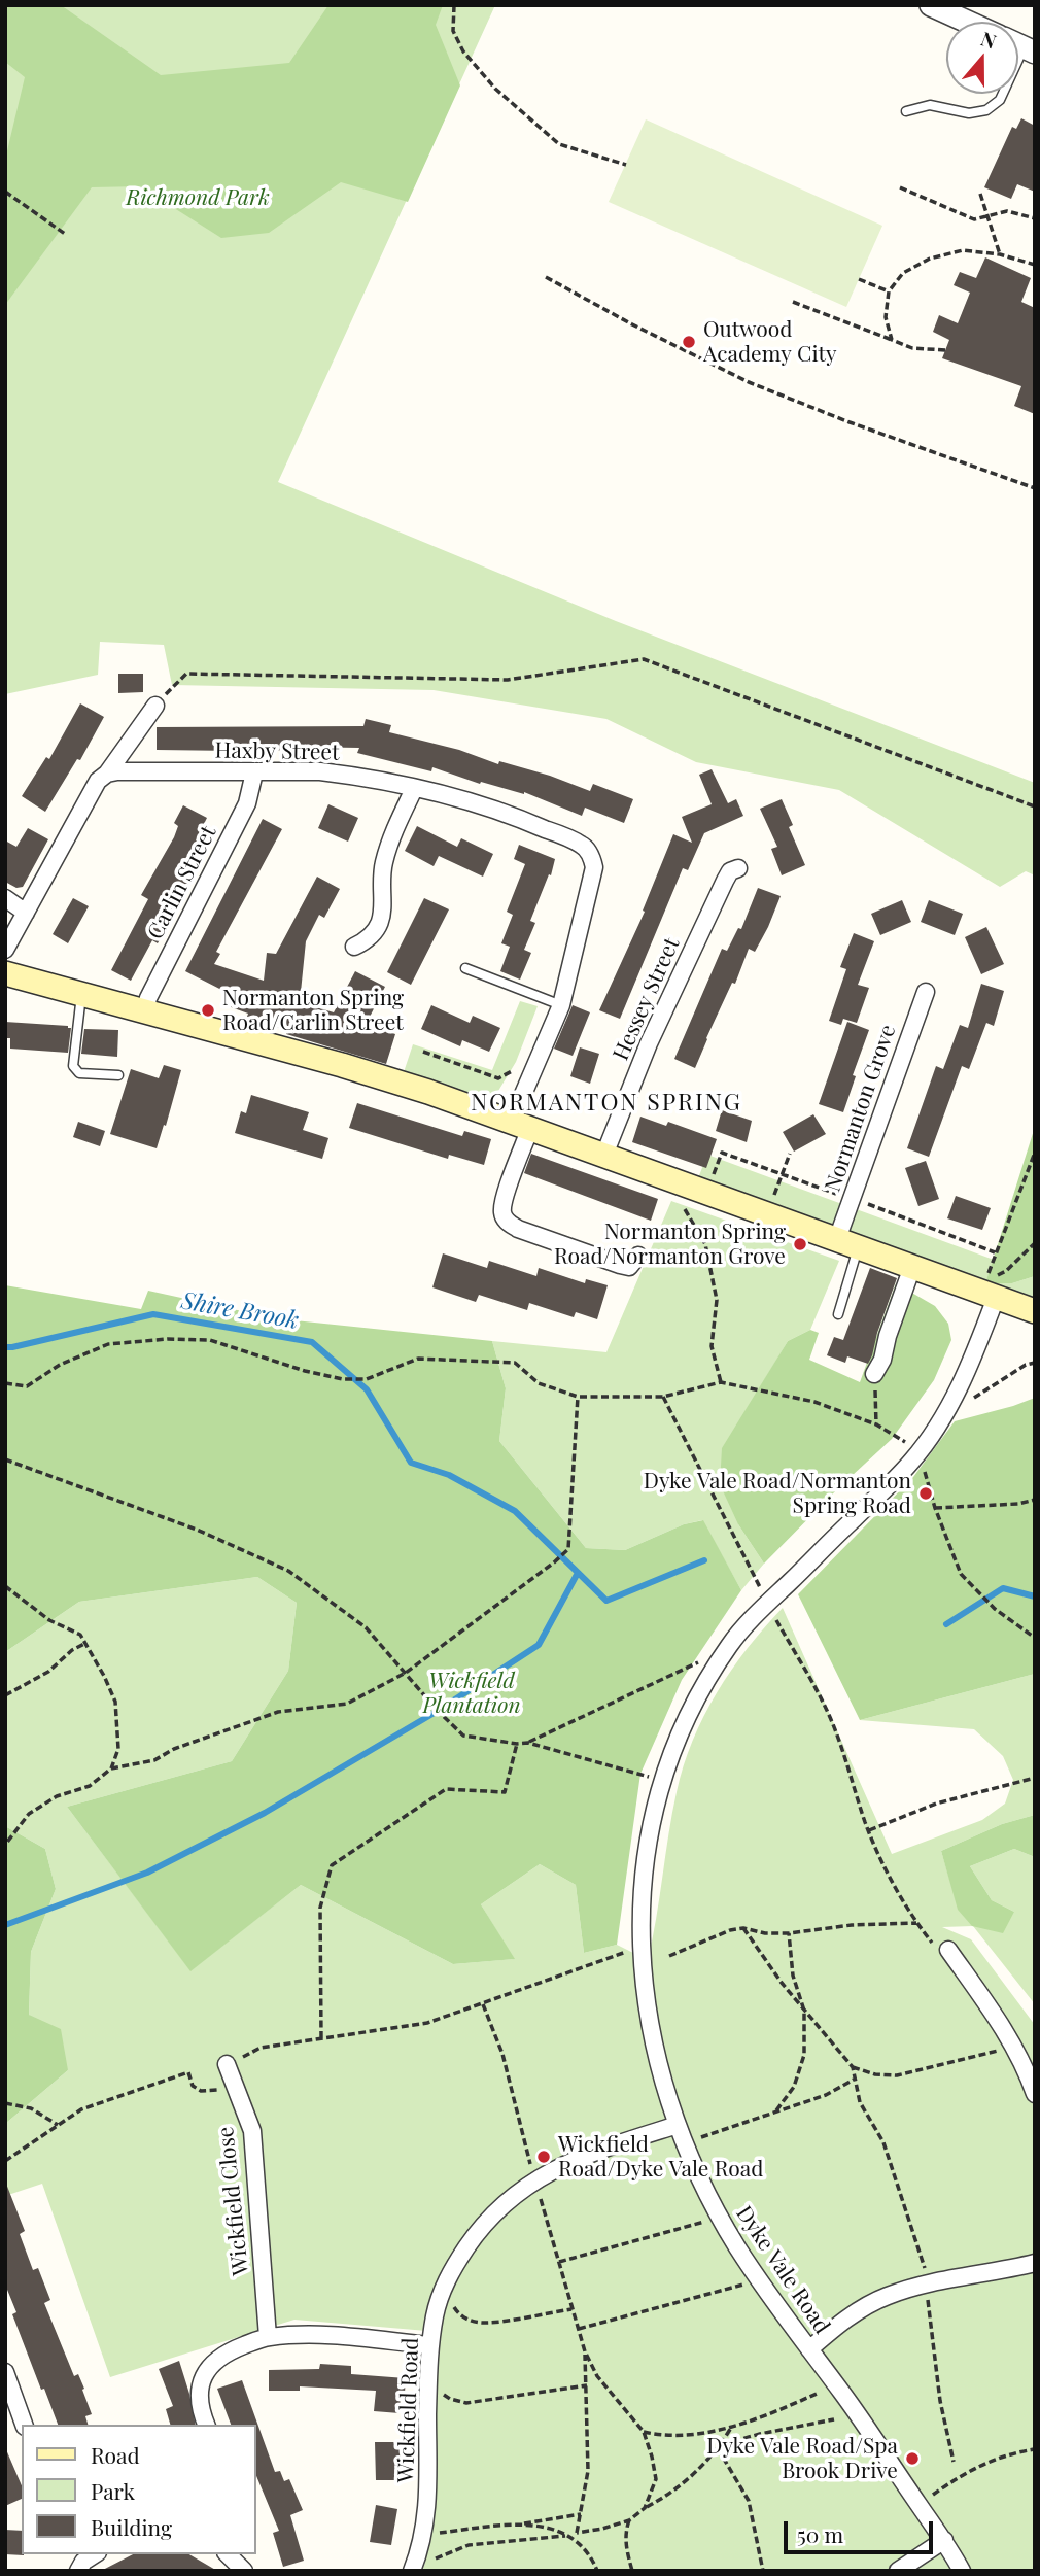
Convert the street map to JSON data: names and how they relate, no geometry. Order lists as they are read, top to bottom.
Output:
{
  "streets": {
    "street": [
      "Haxby Street",
      "Carlin Street",
      "Hessey Street",
      "Normanton Grove",
      "Wickfield Close",
      "Dyke Vale Road",
      "Wickfield Road"
    ]
  },
  "crossings": [
    ["Haxby Street", "Carlin Street"],
    ["Dyke Vale Road", "Wickfield Road"]
  ],
  "districts": ["NORMANTON SPRING"],
  "water": ["Shire Brook"],
  "parks": ["Richmond Park", "Wickfield Plantation"],
  "places": [
    "Outwood Academy City",
    "Normanton Spring Road/Carlin Street",
    "Normanton Spring Road/Normanton Grove",
    "Dyke Vale Road/Normanton Spring Road",
    "Wickfield Road/Dyke Vale Road",
    "Dyke Vale Road/Spa Brook Drive"
  ],
  "legend": ["Road", "Park", "Building"],
  "scale_bar": "50 m",
  "north": "top"
}
